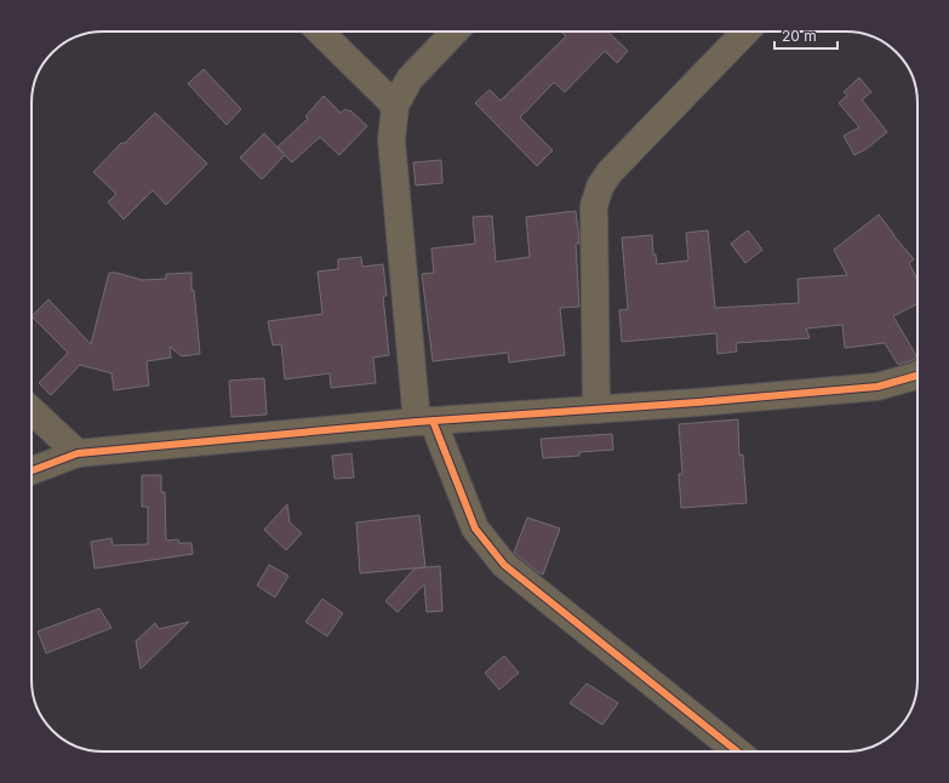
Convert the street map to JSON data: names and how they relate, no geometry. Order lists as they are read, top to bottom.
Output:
{
  "scale_bar": "20 m"
}
